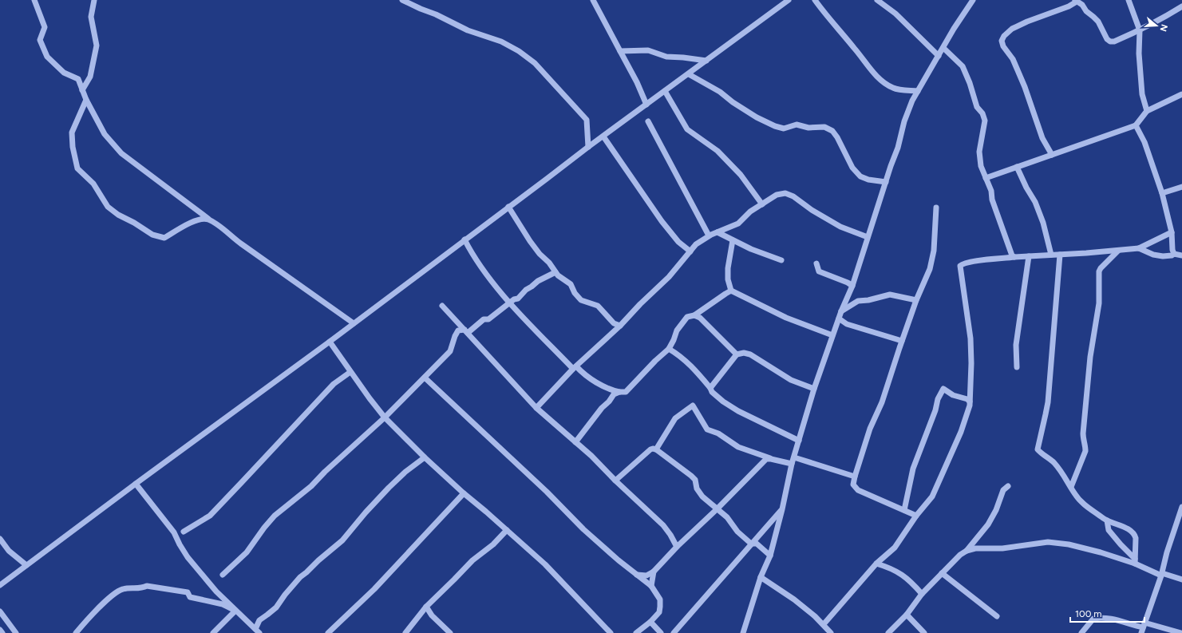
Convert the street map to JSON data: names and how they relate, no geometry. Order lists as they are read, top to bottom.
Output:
{
  "scale_bar": "100 m",
  "north": "right"
}
